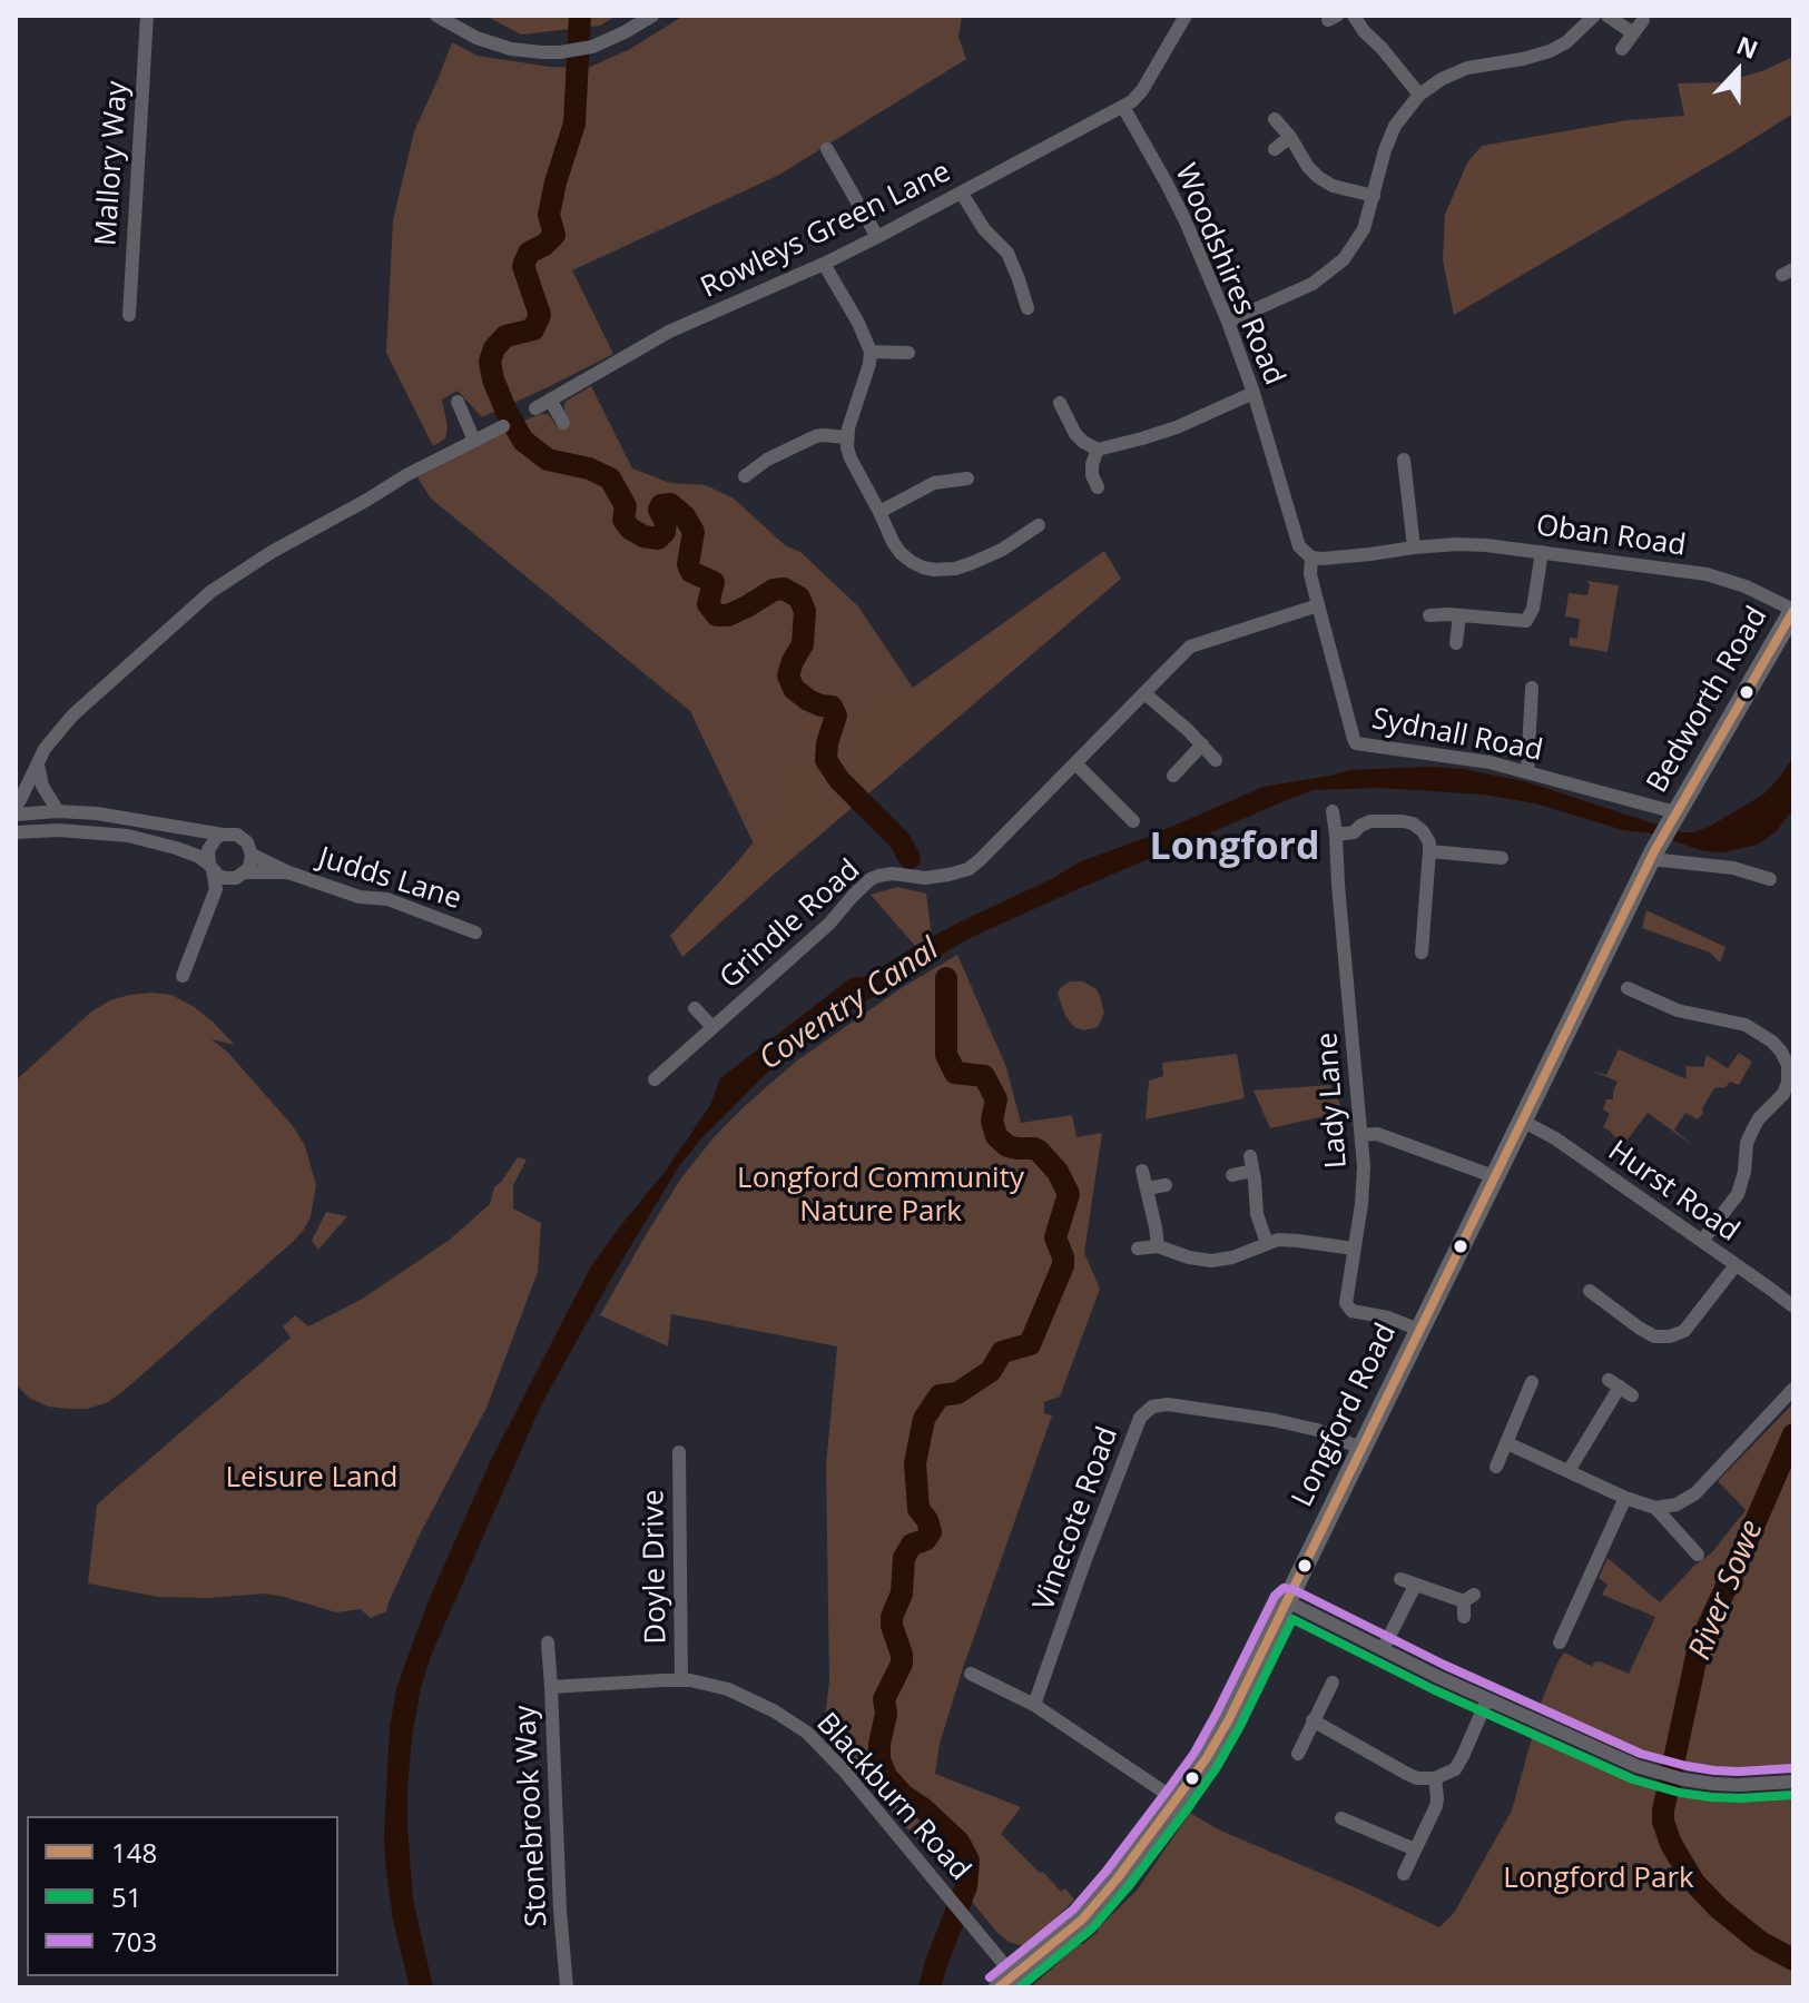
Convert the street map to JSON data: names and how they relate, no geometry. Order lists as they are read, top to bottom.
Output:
{
  "streets": {
    "main road": ["Bedworth Road", "Longford Road"],
    "street": [
      "Mallory Way",
      "Rowleys Green Lane",
      "Woodshires Road",
      "Oban Road",
      "Sydnall Road",
      "Judds Lane",
      "Grindle Road",
      "Lady Lane",
      "Hurst Road",
      "Vinecote Road",
      "Doyle Drive",
      "Blackburn Road",
      "Stonebrook Way"
    ]
  },
  "crossings": [
    ["Rowleys Green Lane", "Woodshires Road"],
    ["Woodshires Road", "Sydnall Road"],
    ["Oban Road", "Bedworth Road"],
    ["Oban Road", "Sydnall Road"],
    ["Bedworth Road", "Sydnall Road"],
    ["Bedworth Road", "Longford Road"],
    ["Sydnall Road", "Grindle Road"],
    ["Sydnall Road", "Longford Road"],
    ["Lady Lane", "Longford Road"],
    ["Hurst Road", "Longford Road"],
    ["Longford Road", "Vinecote Road"],
    ["Longford Road", "Blackburn Road"],
    ["Doyle Drive", "Blackburn Road"],
    ["Blackburn Road", "Stonebrook Way"]
  ],
  "districts": ["Longford"],
  "water": ["Coventry Canal", "River Sowe"],
  "parks": ["Longford Community Nature Park", "Leisure Land", "Longford Park"],
  "lines": ["transit line 148", "transit line 703", "transit line 51"],
  "legend": ["148", "51", "703"],
  "north": "top"
}
